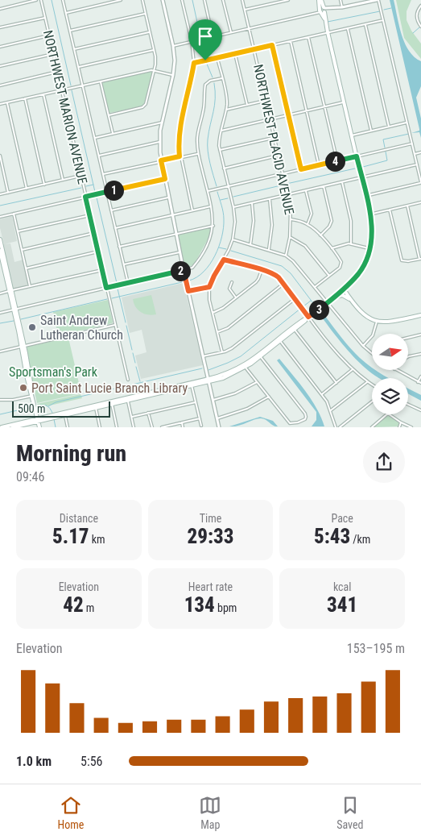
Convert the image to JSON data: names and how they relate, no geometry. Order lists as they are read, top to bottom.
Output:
{
  "streets": {
    "street": ["NORTHWEST MARION AVENUE", "NORTHWEST PLACID AVENUE"]
  },
  "parks": ["Sportsman's Park"],
  "places": ["Saint Andrew Lutheran Church", "Port Saint Lucie Branch Library"],
  "scale_bar": "500 m",
  "north": "right",
  "page": {
    "pins": [
      "4",
      "1",
      "2",
      "3"
    ],
    "scale": "500 m",
    "heading": ["Morning run", "09:46"],
    "stats": [
      ["Distance", "5.17 km"],
      ["Time", "29:33"],
      ["Pace", "5:43 /km"],
      ["Elevation", "42 m"],
      ["Heart rate", "134 bpm"],
      ["kcal", "341"]
    ],
    "chart": ["Elevation", "153–195 m"],
    "list": [
      {
        "name": "1.0 km",
        "note": "5:56"
      }
    ],
    "tabs": ["Home", "Map", "Saved"]
  }
}
